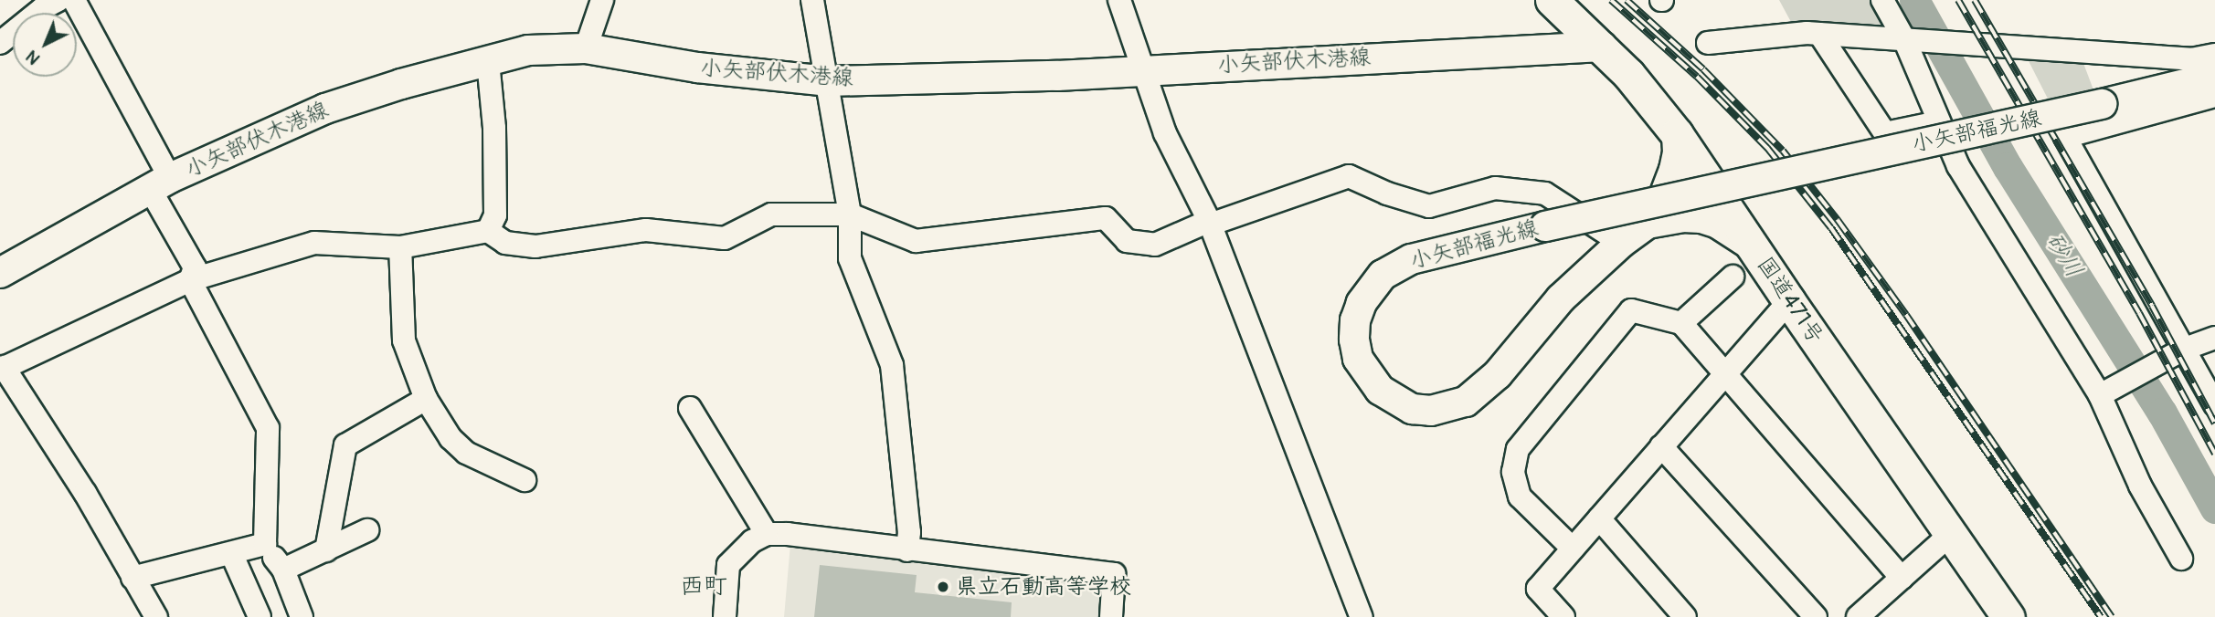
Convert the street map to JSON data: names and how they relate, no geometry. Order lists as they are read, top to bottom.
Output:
{
  "streets": {
    "highway": ["国道471号"],
    "main road": ["小矢部伏木港線", "小矢部福光線"]
  },
  "crossings": [
    ["小矢部伏木港線", "国道471号"],
    ["小矢部福光線", "国道471号"]
  ],
  "districts": ["西町"],
  "water": ["砂川"],
  "places": ["県立石動高等学校"],
  "north": "bottom left"
}
